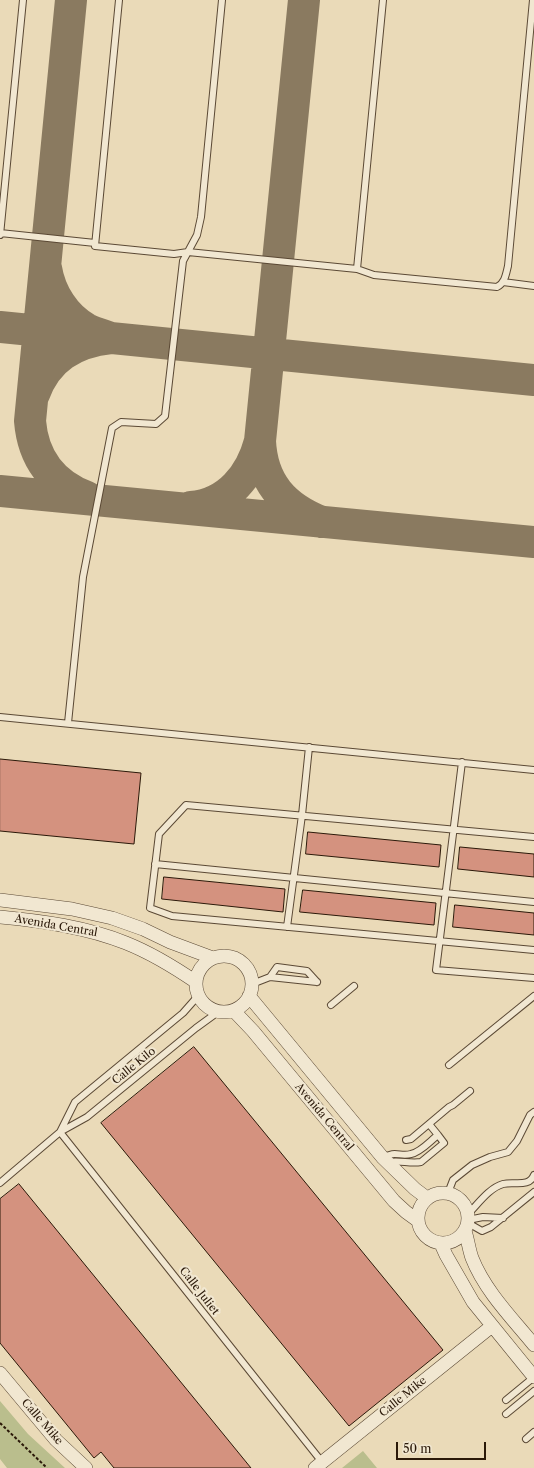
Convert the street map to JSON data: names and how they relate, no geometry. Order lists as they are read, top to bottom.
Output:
{
  "streets": {
    "street": ["Avenida Central", "Calle Mike"],
    "lane": ["Calle Kilo", "Calle Juliet"]
  },
  "crossings": [
    ["Avenida Central", "Calle Kilo"],
    ["Calle Kilo", "Calle Juliet"],
    ["Calle Juliet", "Calle Mike"]
  ],
  "scale_bar": "50 m"
}
